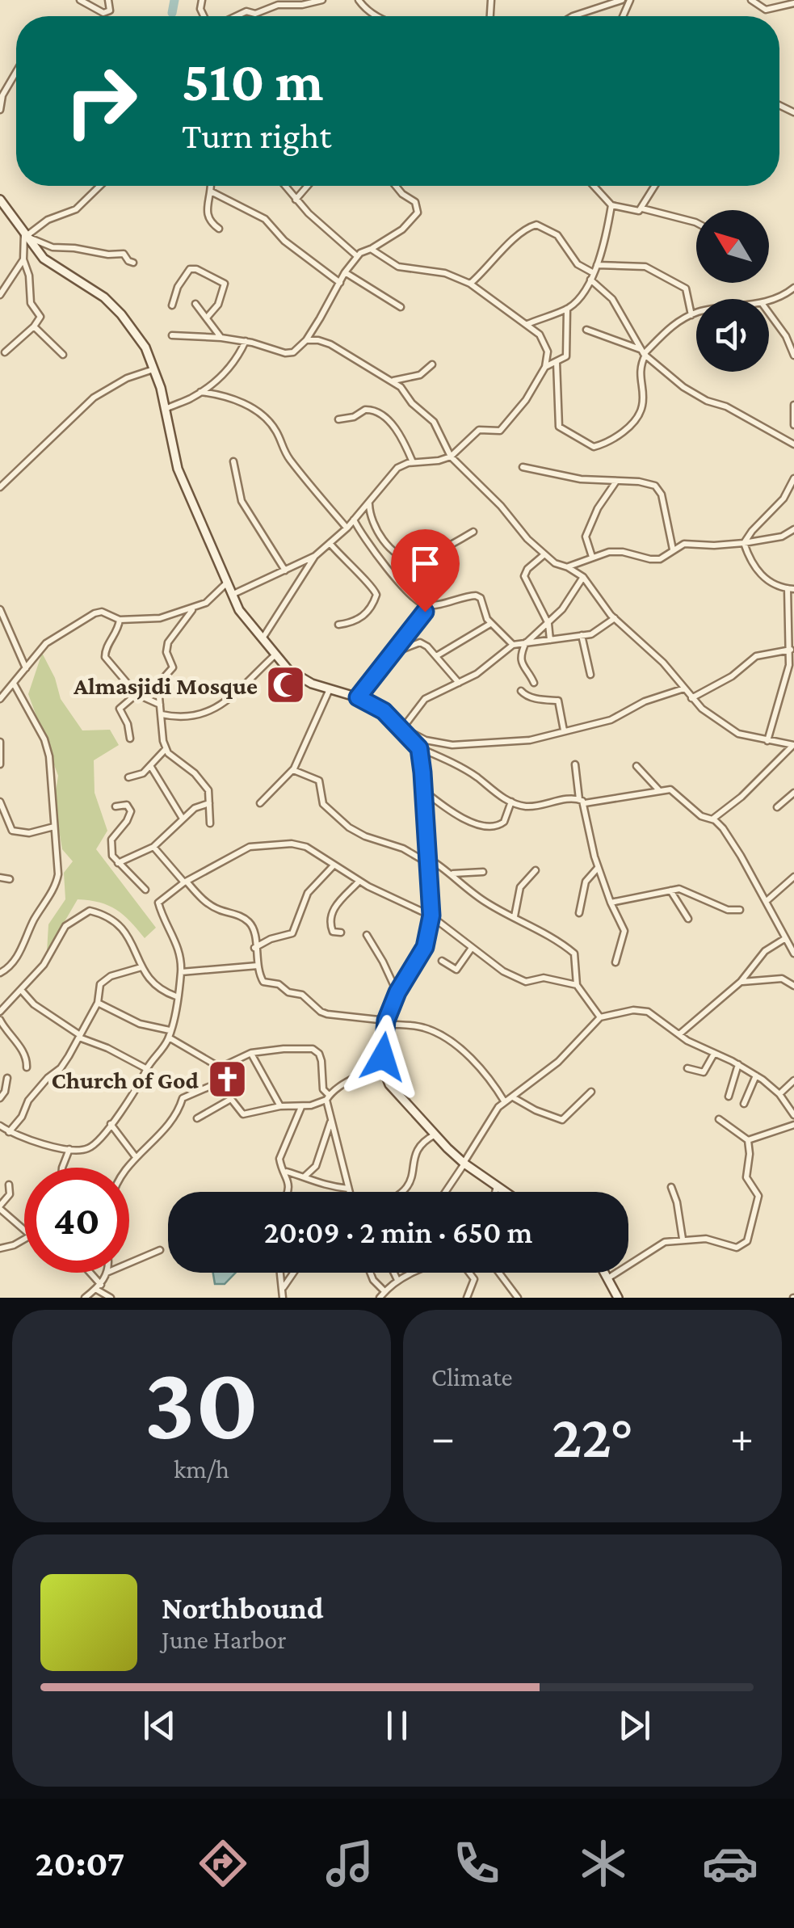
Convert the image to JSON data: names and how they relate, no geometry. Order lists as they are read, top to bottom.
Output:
{
  "places": {
    "mosque": ["Almasjidi Mosque"],
    "church": ["Church of God"]
  },
  "north": "top left",
  "page": {
    "turn": ["510 m", "Turn right"],
    "limit": "40",
    "trip": "20:09 · 2 min · 650 m",
    "tile": [
      ["30", "km/h"],
      "Climate"
    ],
    "heat": ["−", "22°", "+"],
    "song": ["Northbound", "June Harbor"],
    "tabs": "20:07"
  }
}
